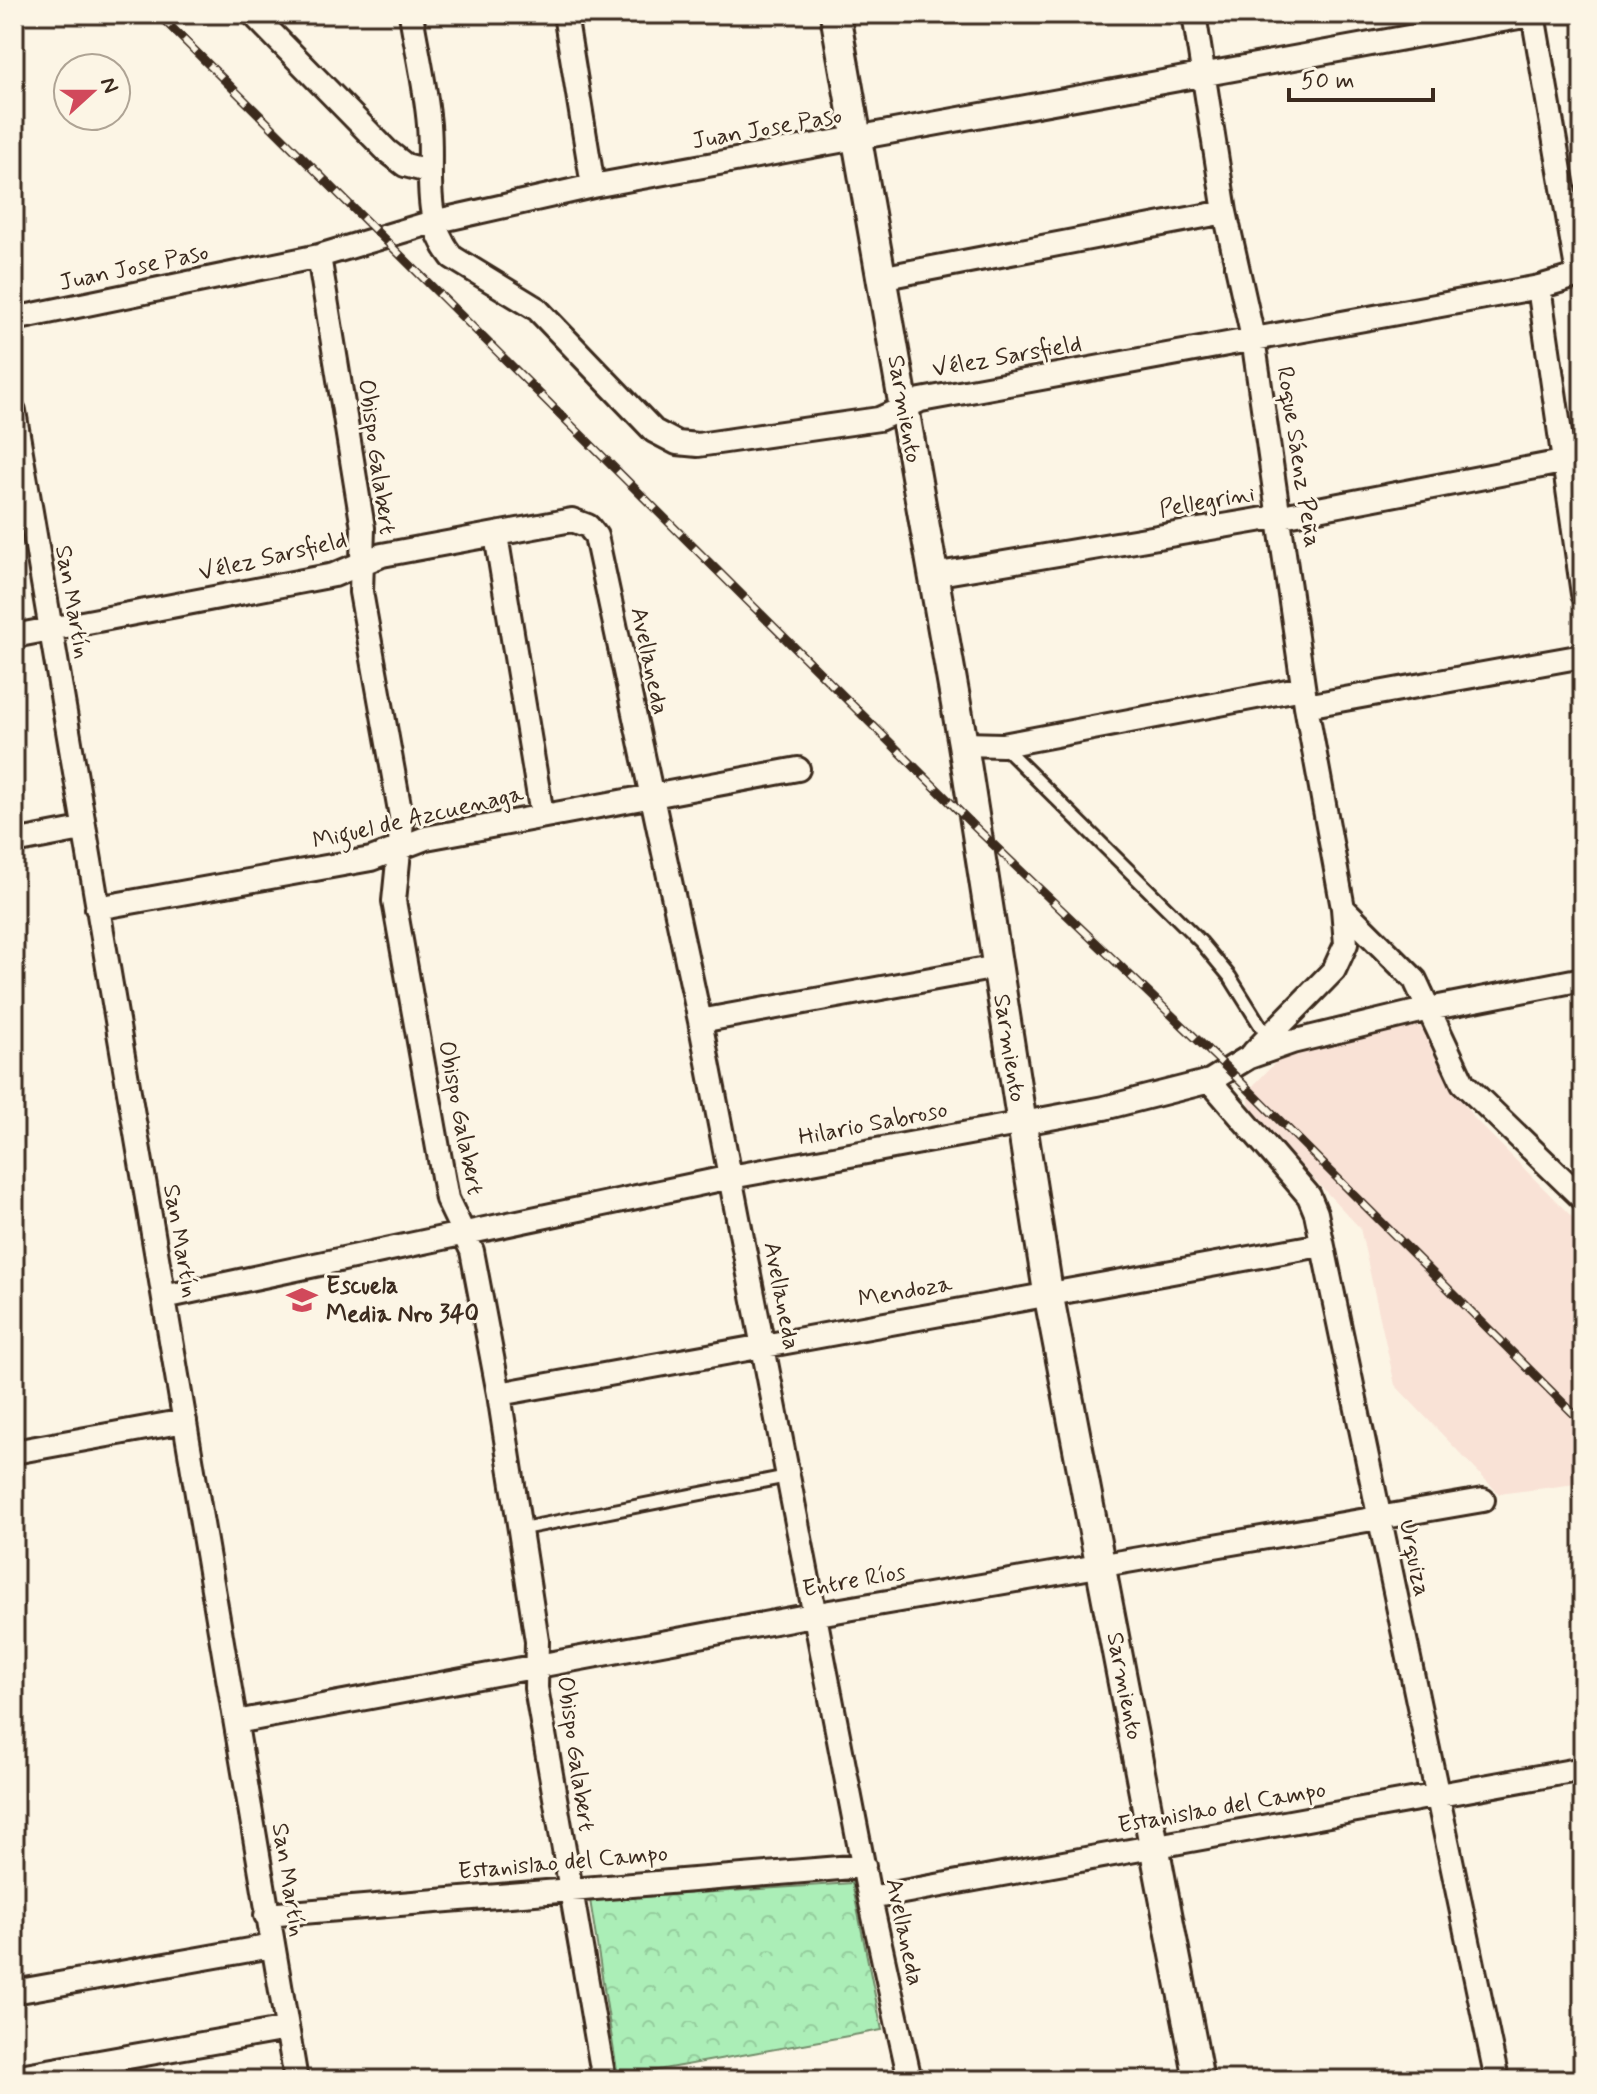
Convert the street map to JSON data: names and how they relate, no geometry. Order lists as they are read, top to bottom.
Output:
{
  "streets": {
    "street": [
      "Juan Jose Paso",
      "Vélez Sarsfield",
      "Sarmiento",
      "Obispo Galabert",
      "Roque Sáenz Peña",
      "Pellegrini",
      "San Martín",
      "Avellaneda",
      "Miguel de Azcuenaga",
      "Hilario Sabroso",
      "Mendoza",
      "Urquiza",
      "Entre Ríos",
      "Estanislao del Campo"
    ]
  },
  "crossings": [
    ["Juan Jose Paso", "Vélez Sarsfield"],
    ["Juan Jose Paso", "Sarmiento"],
    ["Juan Jose Paso", "Obispo Galabert"],
    ["Juan Jose Paso", "Roque Sáenz Peña"],
    ["Vélez Sarsfield", "Sarmiento"],
    ["Vélez Sarsfield", "Obispo Galabert"],
    ["Vélez Sarsfield", "Roque Sáenz Peña"],
    ["Vélez Sarsfield", "San Martín"],
    ["Vélez Sarsfield", "Avellaneda"],
    ["Sarmiento", "Pellegrini"],
    ["Sarmiento", "Hilario Sabroso"],
    ["Sarmiento", "Mendoza"],
    ["Sarmiento", "Entre Ríos"],
    ["Sarmiento", "Estanislao del Campo"],
    ["Obispo Galabert", "Miguel de Azcuenaga"],
    ["Obispo Galabert", "Hilario Sabroso"],
    ["Obispo Galabert", "Mendoza"],
    ["Obispo Galabert", "Entre Ríos"],
    ["Obispo Galabert", "Estanislao del Campo"],
    ["Roque Sáenz Peña", "Pellegrini"],
    ["Roque Sáenz Peña", "Hilario Sabroso"],
    ["San Martín", "Miguel de Azcuenaga"],
    ["San Martín", "Hilario Sabroso"],
    ["San Martín", "Entre Ríos"],
    ["San Martín", "Estanislao del Campo"],
    ["Avellaneda", "Miguel de Azcuenaga"],
    ["Avellaneda", "Hilario Sabroso"],
    ["Avellaneda", "Mendoza"],
    ["Avellaneda", "Entre Ríos"],
    ["Avellaneda", "Estanislao del Campo"],
    ["Hilario Sabroso", "Urquiza"],
    ["Mendoza", "Urquiza"],
    ["Urquiza", "Entre Ríos"],
    ["Urquiza", "Estanislao del Campo"]
  ],
  "places": {
    "school or university": ["Escuela Media Nro 340"]
  },
  "scale_bar": "50 m",
  "north": "right"
}
